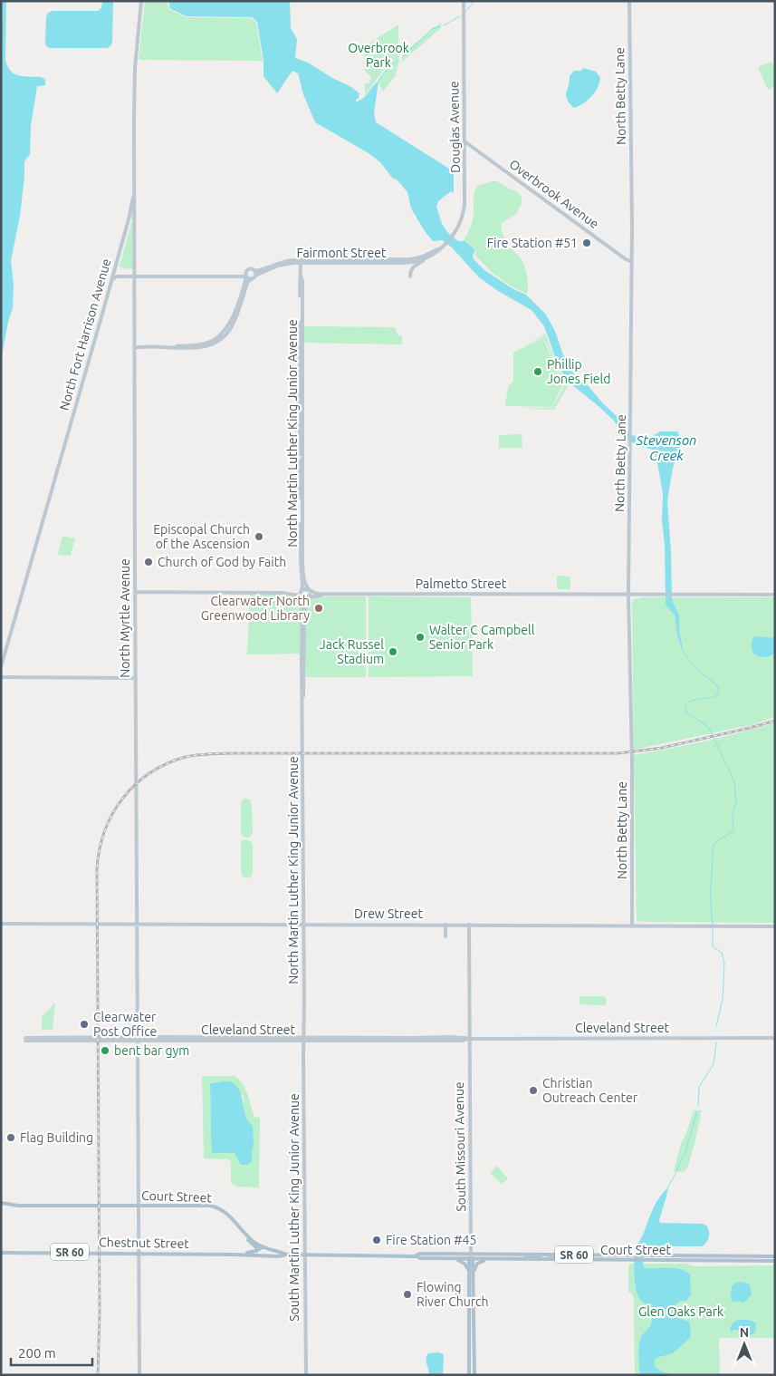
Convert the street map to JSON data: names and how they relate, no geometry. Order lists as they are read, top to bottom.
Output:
{
  "streets": {
    "main road": [
      "South Missouri Avenue",
      "Court Street",
      "Chestnut Street",
      "SR 60"
    ],
    "street": [
      "North Betty Lane",
      "Douglas Avenue",
      "Overbrook Avenue",
      "Fairmont Street",
      "North Fort Harrison Avenue",
      "North Martin Luther King Junior Avenue",
      "Palmetto Street",
      "North Myrtle Avenue",
      "Drew Street",
      "Cleveland Street",
      "South Martin Luther King Junior Avenue"
    ]
  },
  "crossings": [
    ["North Betty Lane", "Overbrook Avenue"],
    ["North Betty Lane", "Palmetto Street"],
    ["North Betty Lane", "Drew Street"],
    ["Douglas Avenue", "Overbrook Avenue"],
    ["Douglas Avenue", "Fairmont Street"],
    ["Fairmont Street", "North Martin Luther King Junior Avenue"],
    ["North Fort Harrison Avenue", "North Myrtle Avenue"],
    ["North Martin Luther King Junior Avenue", "Palmetto Street"],
    ["North Martin Luther King Junior Avenue", "Drew Street"],
    ["North Martin Luther King Junior Avenue", "Cleveland Street"],
    ["North Martin Luther King Junior Avenue", "South Martin Luther King Junior Avenue"],
    ["North Myrtle Avenue", "Drew Street"],
    ["North Myrtle Avenue", "Cleveland Street"],
    ["North Myrtle Avenue", "Court Street"],
    ["North Myrtle Avenue", "Chestnut Street"],
    ["Drew Street", "South Missouri Avenue"],
    ["Cleveland Street", "South Missouri Avenue"],
    ["Cleveland Street", "South Martin Luther King Junior Avenue"],
    ["South Missouri Avenue", "Court Street"],
    ["Court Street", "South Martin Luther King Junior Avenue"],
    ["Court Street", "Chestnut Street"]
  ],
  "water": ["Stevenson Creek"],
  "parks": ["Overbrook Park", "Glen Oaks Park"],
  "places": [
    "Fire Station #51",
    "Phillip Jones Field",
    "Episcopal Church of the Ascension",
    "Church of God by Faith",
    "Clearwater North Greenwood Library",
    "Walter C Campbell Senior Park",
    "Jack Russel Stadium",
    "Clearwater Post Office",
    "bent bar gym",
    "Christian Outreach Center",
    "Flag Building",
    "Fire Station #45",
    "Flowing River Church"
  ],
  "scale_bar": "200 m",
  "north": "top"
}
